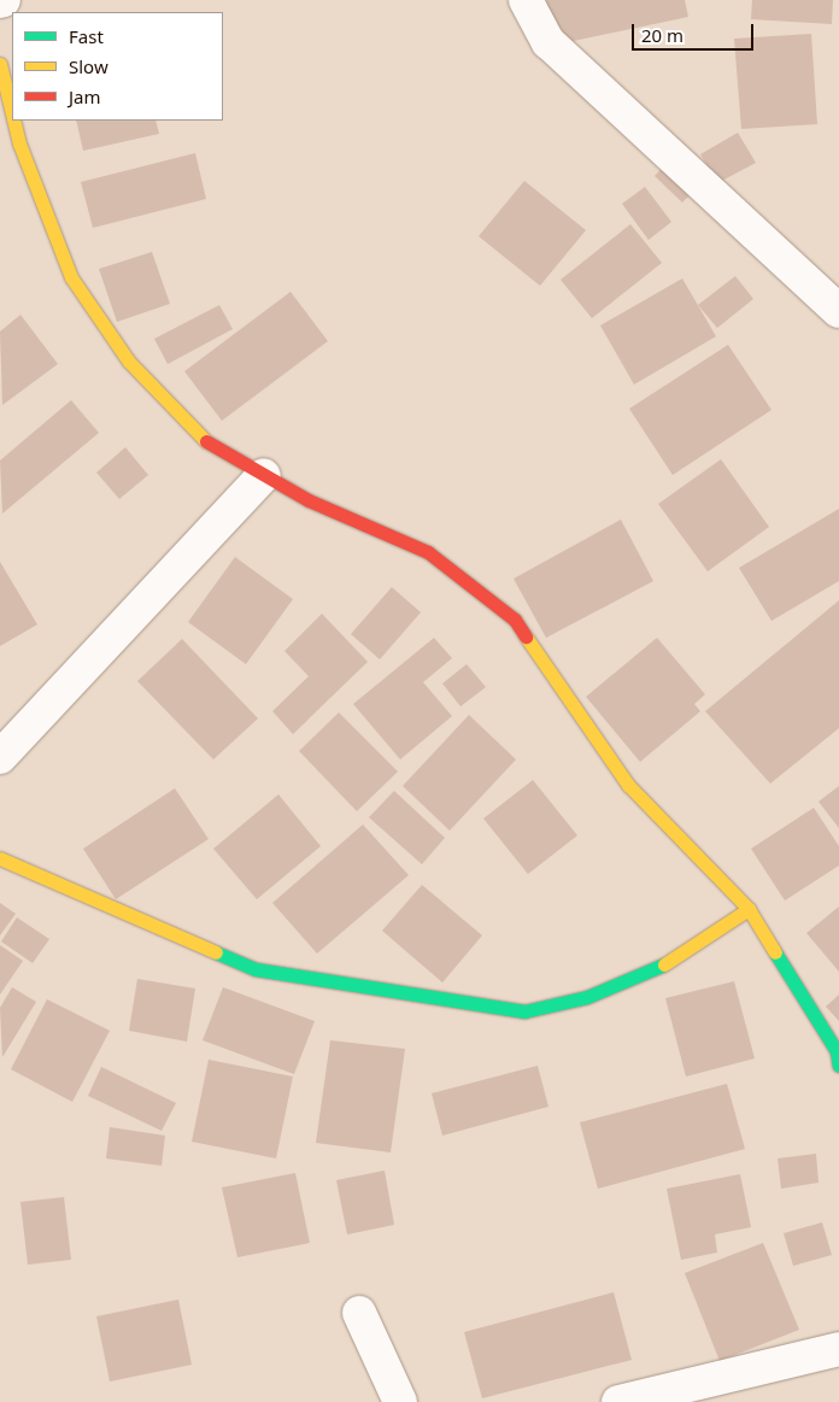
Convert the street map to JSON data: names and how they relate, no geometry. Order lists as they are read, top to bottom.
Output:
{
  "legend": ["Fast", "Slow", "Jam"],
  "scale_bar": "20 m"
}
